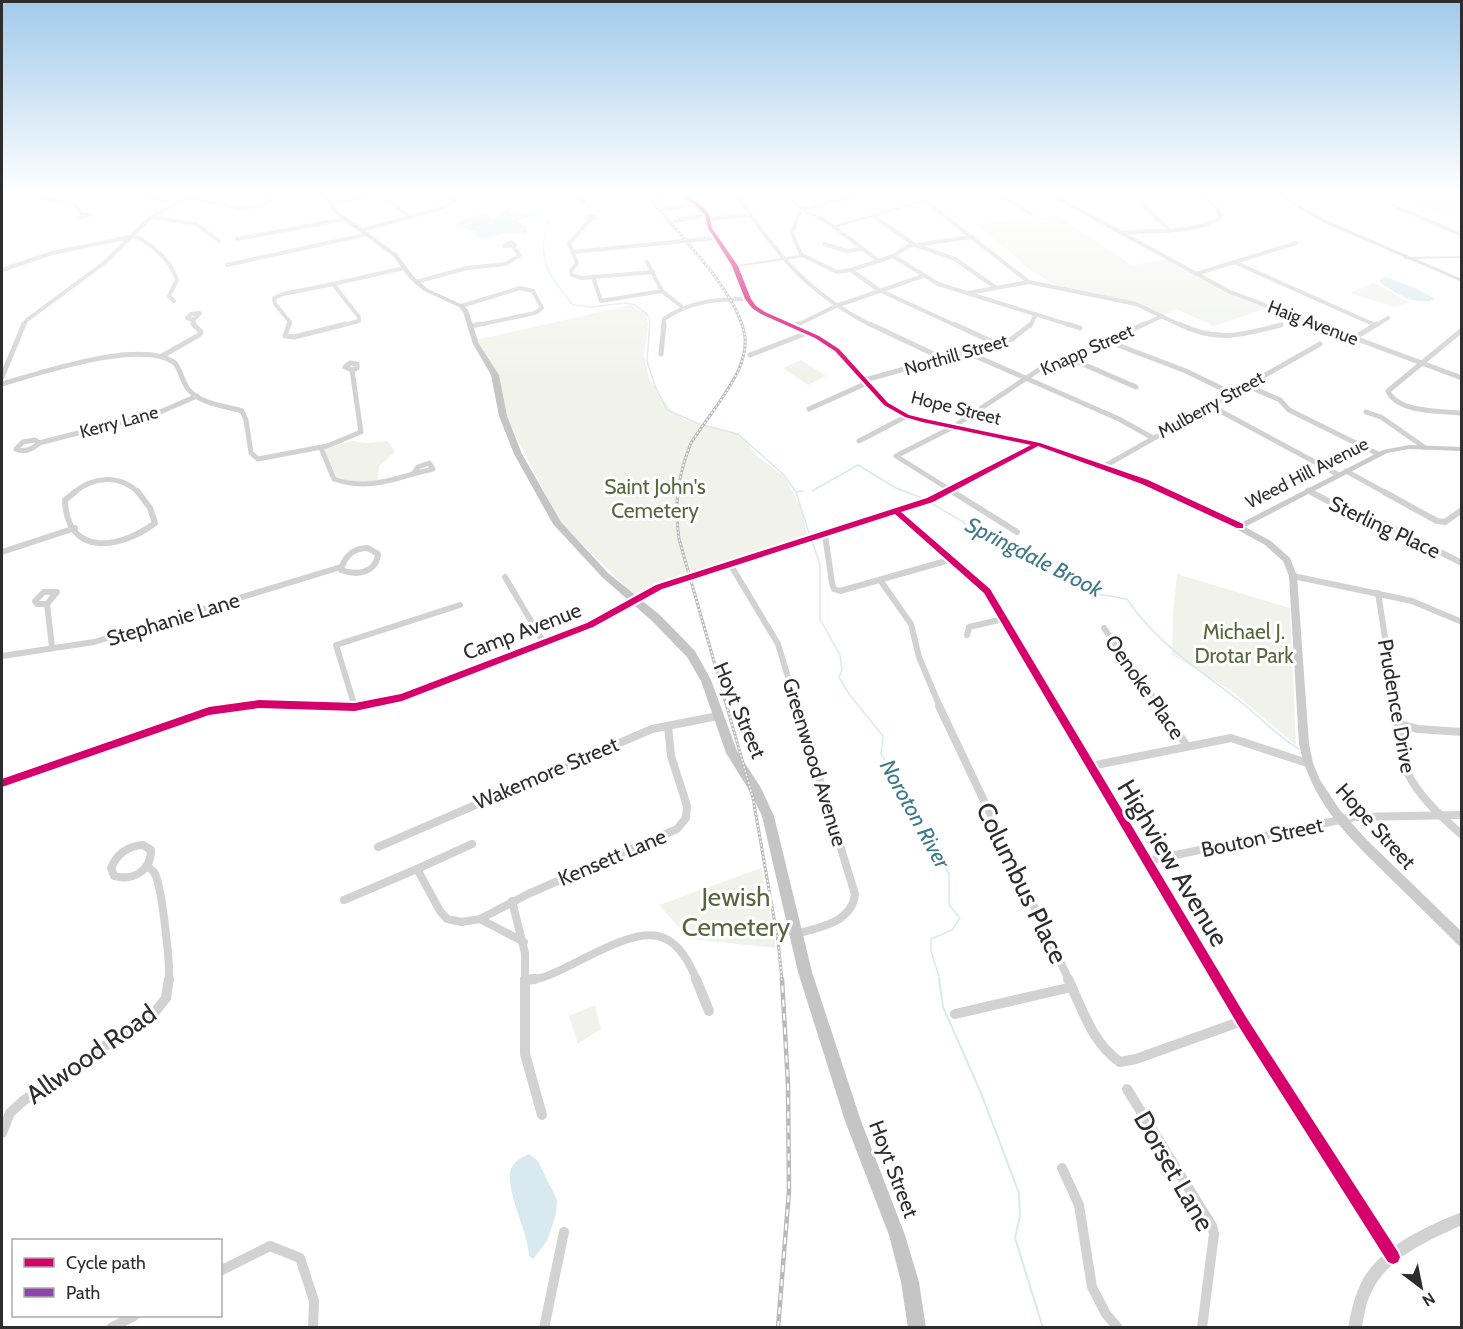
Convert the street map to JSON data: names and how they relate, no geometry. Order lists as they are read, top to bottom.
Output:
{
  "streets": {
    "main road": ["Hope Street", "Weed Hill Avenue", "Hoyt Street"],
    "street": [
      "Haig Avenue",
      "Knapp Street",
      "Northill Street",
      "Mulberry Street",
      "Kerry Lane",
      "Sterling Place",
      "Stephanie Lane",
      "Camp Avenue",
      "Oenoke Place",
      "Prudence Drive",
      "Greenwood Avenue",
      "Wakemore Street",
      "Bouton Street",
      "Kensett Lane",
      "Highview Avenue",
      "Columbus Place",
      "Allwood Road",
      "Dorset Lane"
    ]
  },
  "crossings": [
    ["Knapp Street", "Hope Street"],
    ["Knapp Street", "Camp Avenue"],
    ["Northill Street", "Hope Street"],
    ["Mulberry Street", "Hope Street"],
    ["Hope Street", "Weed Hill Avenue"],
    ["Hope Street", "Camp Avenue"],
    ["Hope Street", "Bouton Street"],
    ["Weed Hill Avenue", "Sterling Place"],
    ["Camp Avenue", "Hoyt Street"],
    ["Camp Avenue", "Greenwood Avenue"],
    ["Camp Avenue", "Highview Avenue"],
    ["Prudence Drive", "Bouton Street"],
    ["Hoyt Street", "Greenwood Avenue"],
    ["Hoyt Street", "Wakemore Street"],
    ["Wakemore Street", "Kensett Lane"],
    ["Bouton Street", "Highview Avenue"],
    ["Highview Avenue", "Columbus Place"]
  ],
  "water": ["Springdale Brook", "Noroton River"],
  "parks": ["Saint John's Cemetery", "Michael J. Drotar Park", "Jewish Cemetery"],
  "legend": ["Cycle path", "Path"],
  "north": "bottom right"
}
